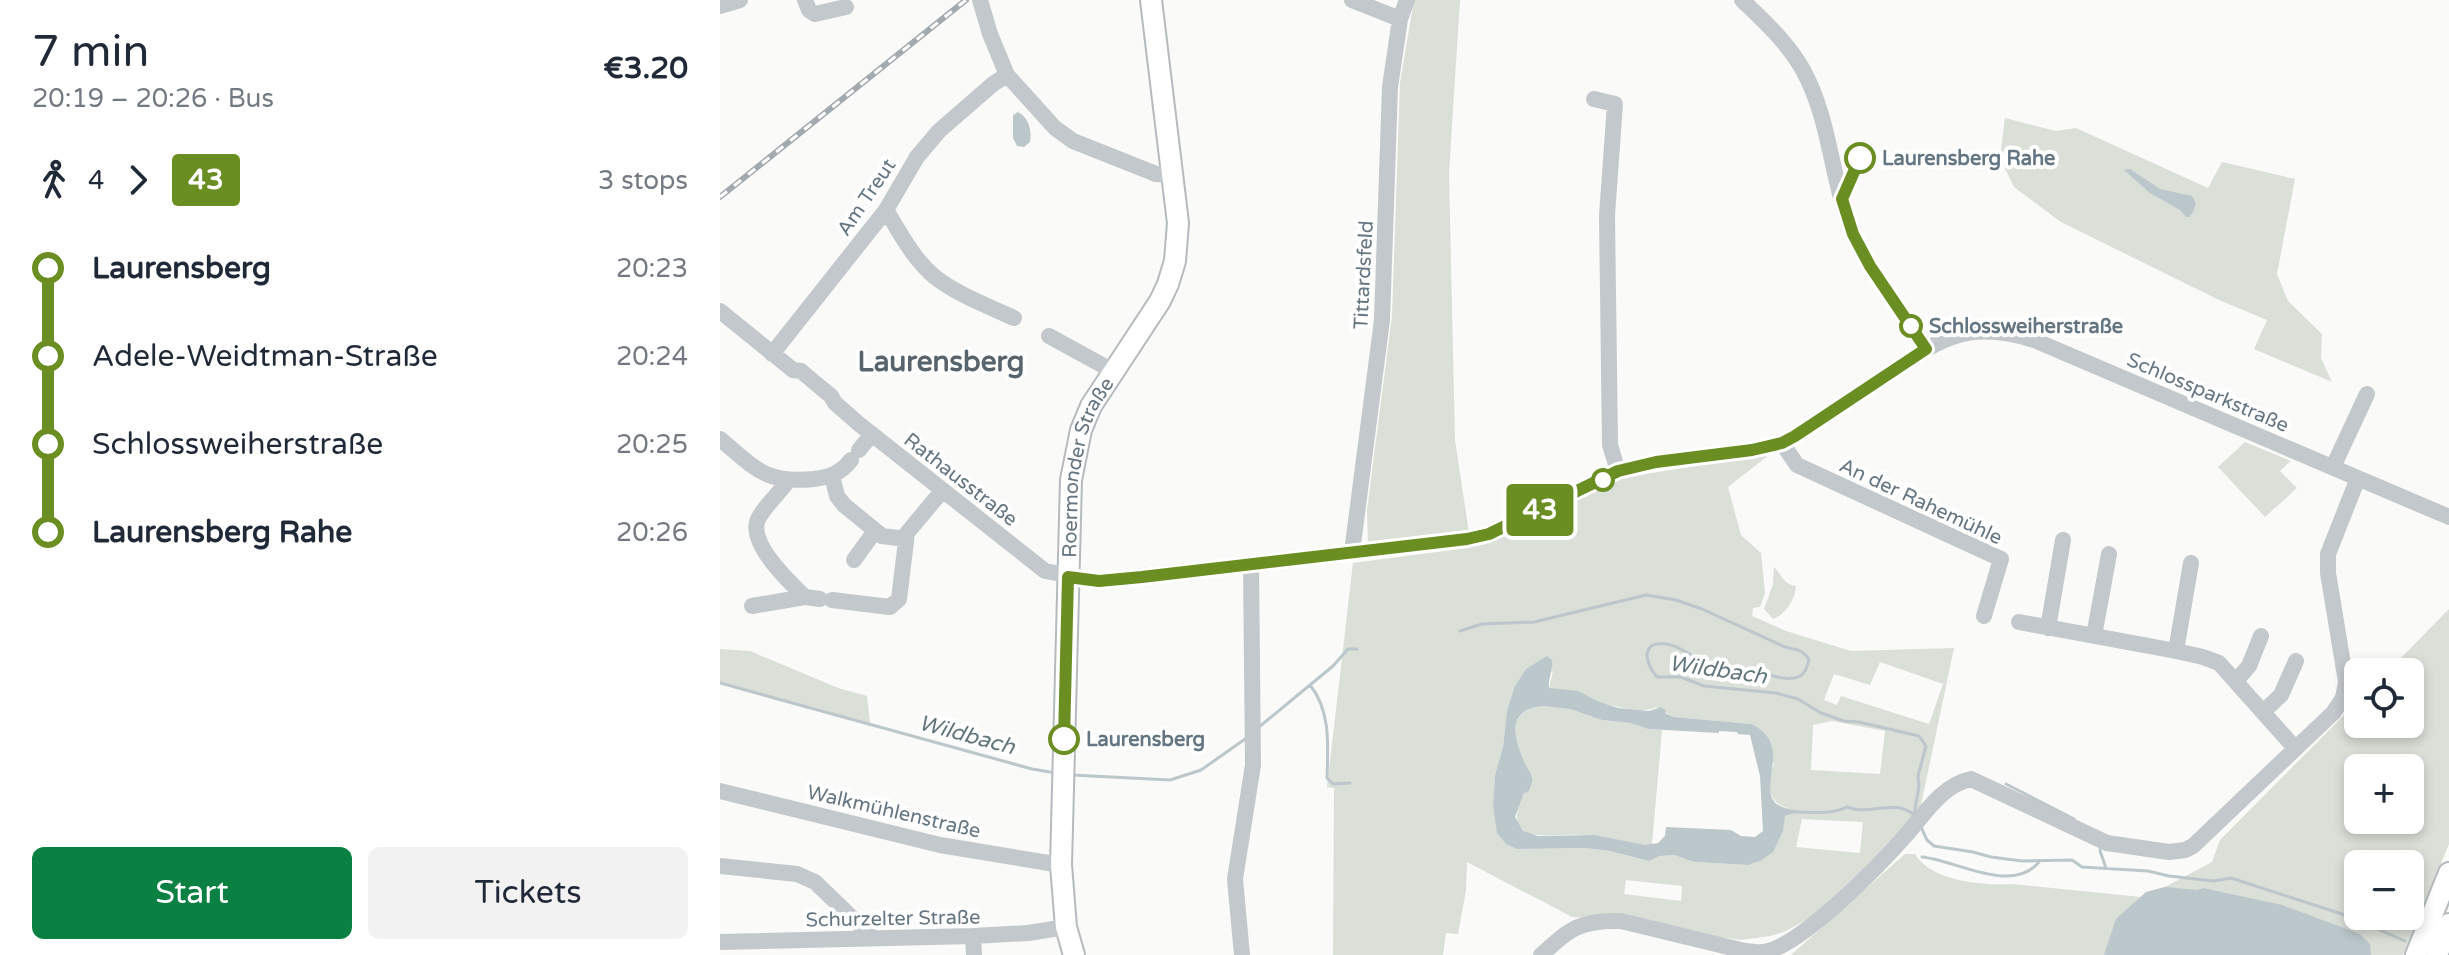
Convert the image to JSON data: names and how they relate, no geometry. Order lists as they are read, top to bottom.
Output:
{
  "streets": {
    "main road": ["Roermonder Straße"],
    "street": [
      "Am Treut",
      "Tittardsfeld",
      "Schlossparkstraße",
      "Rathausstraße",
      "An der Rahemühle",
      "Walkmühlenstraße",
      "Schurzelter Straße"
    ]
  },
  "crossings": [
    ["Am Treut", "Rathausstraße"],
    ["Tittardsfeld", "Schlossparkstraße"],
    ["Schlossparkstraße", "Roermonder Straße"],
    ["Schlossparkstraße", "Rathausstraße"],
    ["Schlossparkstraße", "An der Rahemühle"],
    ["Roermonder Straße", "Rathausstraße"],
    ["Roermonder Straße", "Walkmühlenstraße"],
    ["Roermonder Straße", "Schurzelter Straße"]
  ],
  "districts": ["Laurensberg"],
  "water": ["Wildbach"],
  "places": ["Laurensberg Rahe", "Schlossweiherstraße", "Laurensberg"],
  "lines": ["bus line 43"],
  "page": {
    "heading": ["7 min", "20:19 – 20:26 · Bus", "€3.20"],
    "on_map": "43",
    "legs": ["4", "43", "3 stops"],
    "list": [
      {
        "name": "Laurensberg",
        "value": "20:23"
      },
      {
        "name": "Adele-Weidtman-Straße",
        "value": "20:24"
      },
      {
        "name": "Schlossweiherstraße",
        "value": "20:25"
      },
      {
        "name": "Laurensberg Rahe",
        "value": "20:26"
      }
    ],
    "map_buttons": ["+", "−"],
    "buttons": ["Start", "Tickets"]
  }
}
